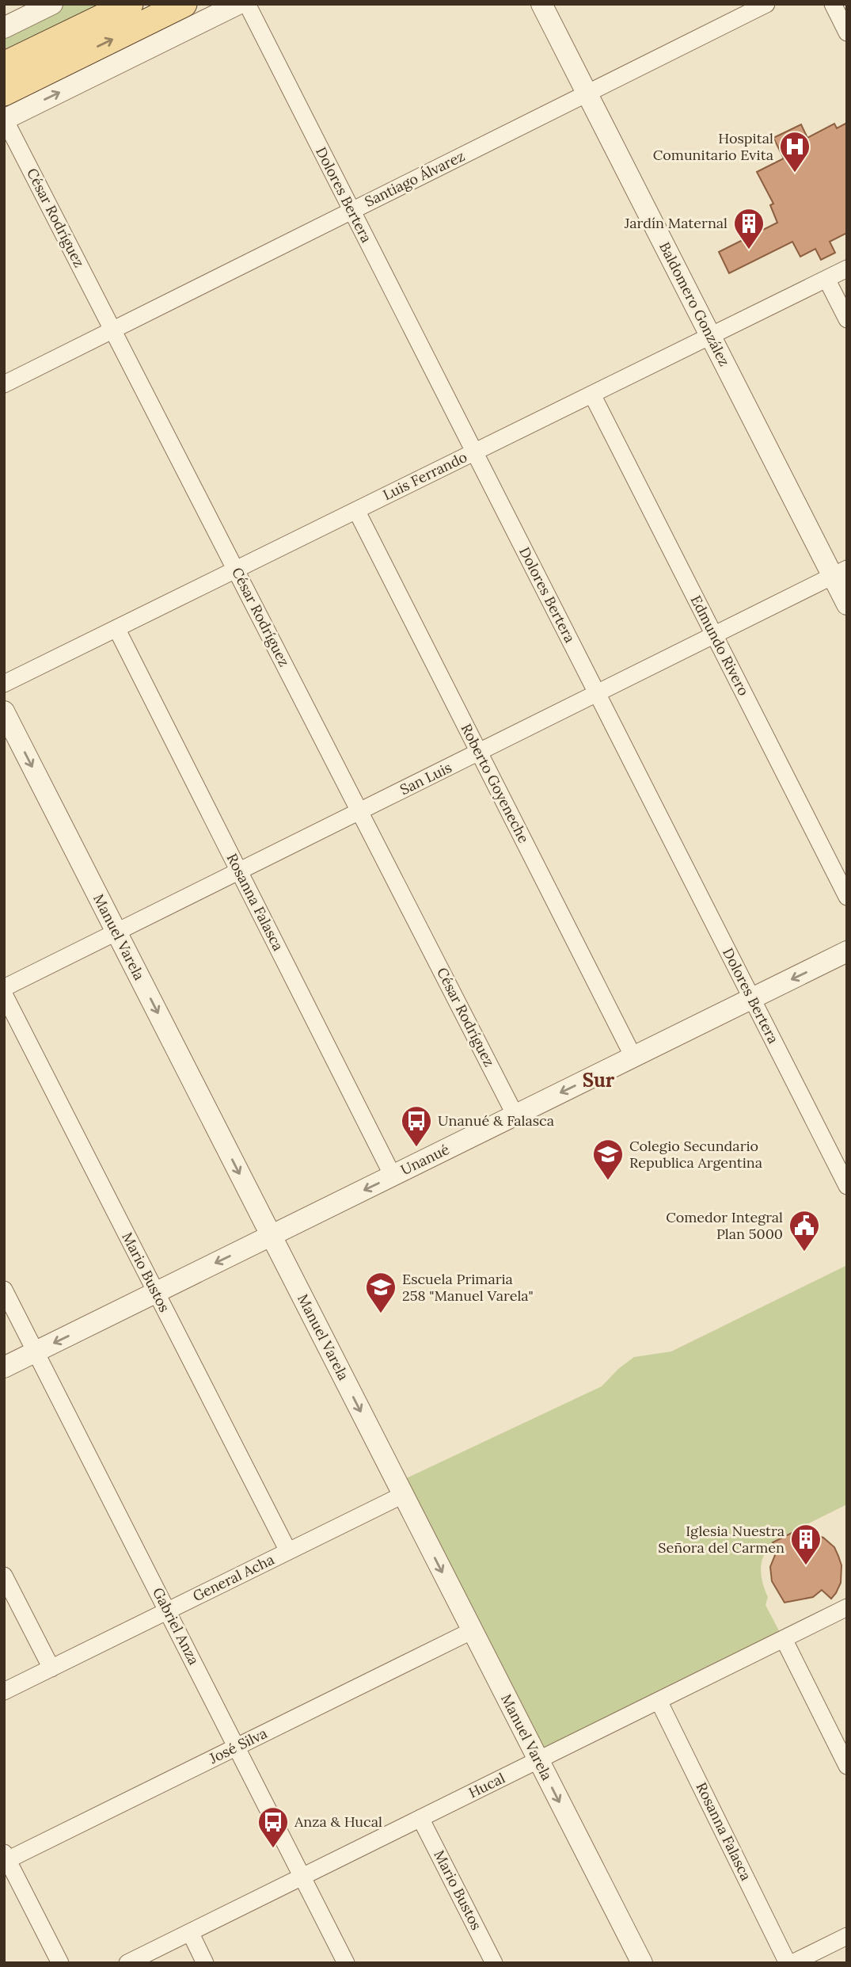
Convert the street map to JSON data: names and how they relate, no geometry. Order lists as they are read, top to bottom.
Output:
{
  "streets": {
    "street": [
      "Santiago Álvarez",
      "Dolores Bertera",
      "César Rodríguez",
      "Baldomero González",
      "Luis Ferrando",
      "Edmundo Rivero",
      "San Luis",
      "Roberto Goyeneche",
      "Rosanna Falasca",
      "Manuel Varela",
      "Unanué",
      "Mario Bustos",
      "General Acha",
      "Gabriel Anza",
      "José Silva",
      "Hucal"
    ]
  },
  "crossings": [
    ["Santiago Álvarez", "Dolores Bertera"],
    ["Santiago Álvarez", "César Rodríguez"],
    ["Santiago Álvarez", "Baldomero González"],
    ["Dolores Bertera", "Luis Ferrando"],
    ["Dolores Bertera", "San Luis"],
    ["Dolores Bertera", "Unanué"],
    ["César Rodríguez", "Luis Ferrando"],
    ["César Rodríguez", "San Luis"],
    ["César Rodríguez", "Unanué"],
    ["Baldomero González", "Luis Ferrando"],
    ["Baldomero González", "San Luis"],
    ["Luis Ferrando", "Edmundo Rivero"],
    ["Luis Ferrando", "Roberto Goyeneche"],
    ["Luis Ferrando", "Rosanna Falasca"],
    ["Edmundo Rivero", "San Luis"],
    ["San Luis", "Roberto Goyeneche"],
    ["San Luis", "Rosanna Falasca"],
    ["San Luis", "Manuel Varela"],
    ["Roberto Goyeneche", "Unanué"],
    ["Rosanna Falasca", "Unanué"],
    ["Rosanna Falasca", "Hucal"],
    ["Manuel Varela", "Unanué"],
    ["Manuel Varela", "General Acha"],
    ["Manuel Varela", "José Silva"],
    ["Manuel Varela", "Hucal"],
    ["Unanué", "Mario Bustos"],
    ["Unanué", "Gabriel Anza"],
    ["Mario Bustos", "General Acha"],
    ["Mario Bustos", "Hucal"],
    ["General Acha", "Gabriel Anza"],
    ["Gabriel Anza", "José Silva"],
    ["Gabriel Anza", "Hucal"]
  ],
  "one_way": ["Manuel Varela", "Unanué"],
  "districts": ["Sur"],
  "places": {
    "hospital": ["Hospital Comunitario Evita"],
    "building": ["Jardín Maternal", "Iglesia Nuestra Señora del Carmen"],
    "bus stop": ["Unanué & Falasca", "Anza & Hucal"],
    "school or university": ["Colegio Secundario Republica Argentina", "Escuela Primaria 258 \"Manuel Varela\""],
    "public building": ["Comedor Integral Plan 5000"]
  }
}
